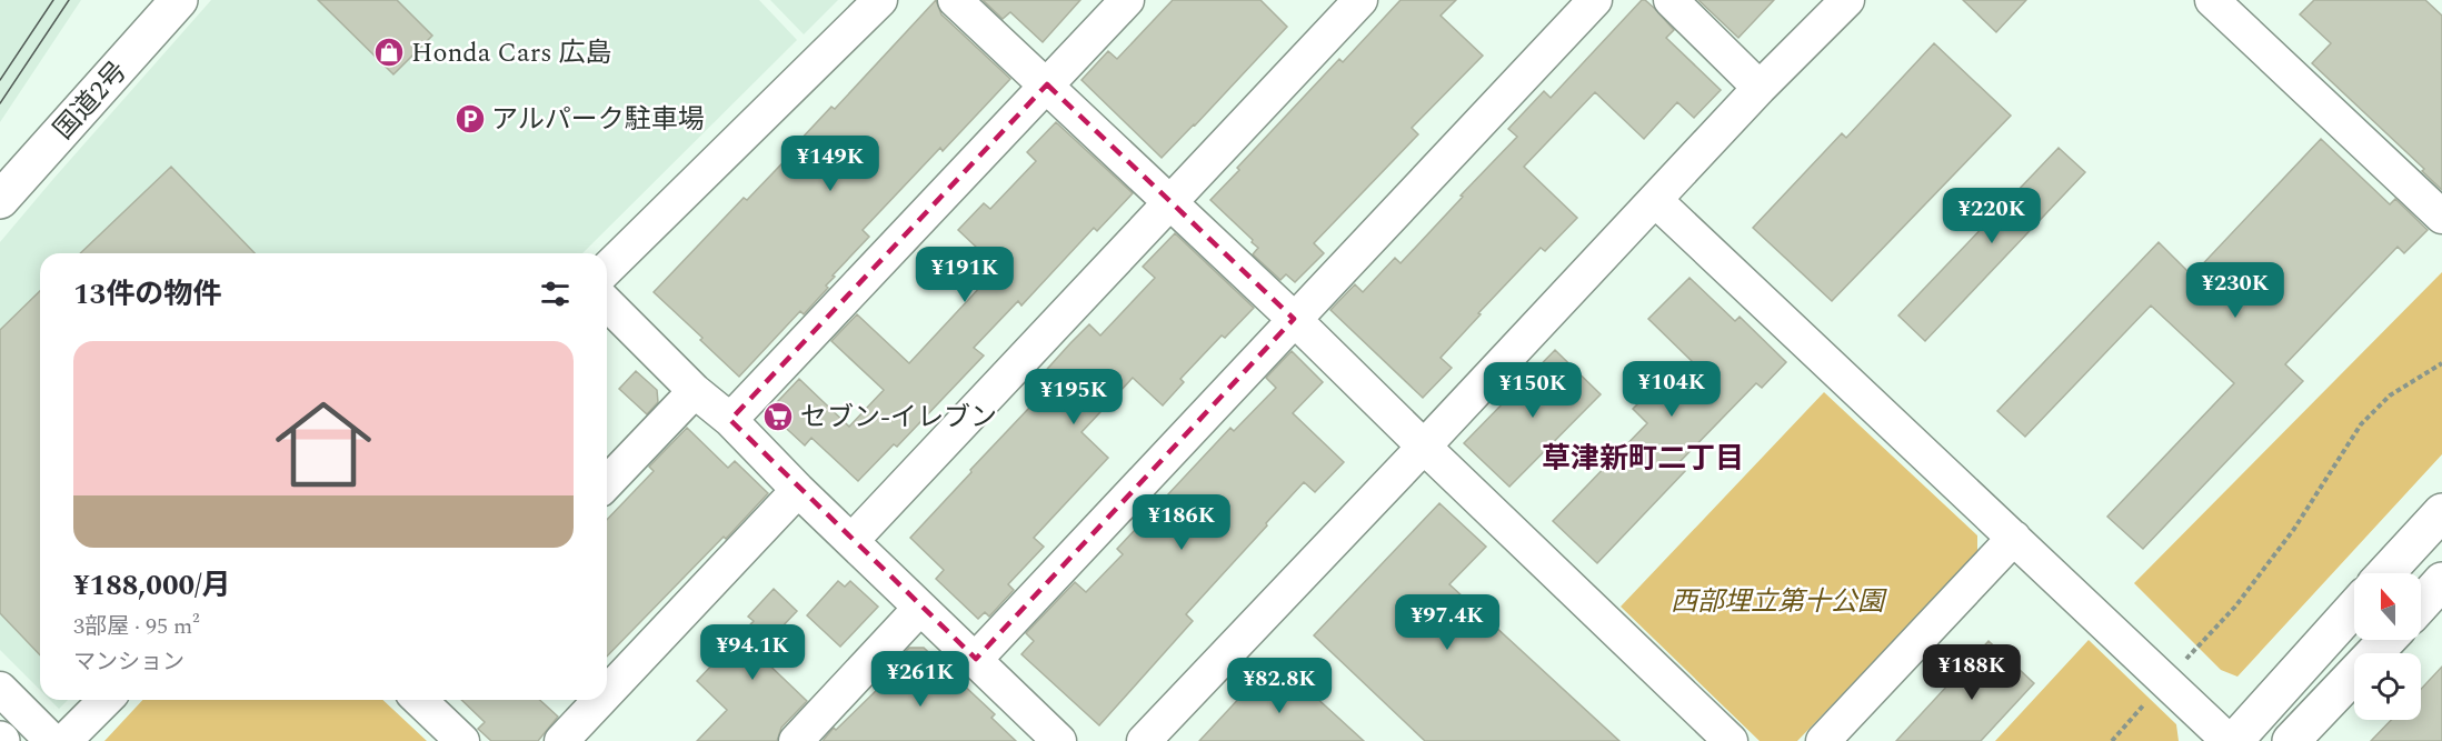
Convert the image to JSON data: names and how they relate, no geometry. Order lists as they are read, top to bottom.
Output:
{
  "streets": {
    "main road": ["国道2号"]
  },
  "districts": ["草津新町二丁目"],
  "parks": ["西部埋立第十公園"],
  "places": {
    "shop": ["Honda Cars 広島"],
    "parking": ["アルパーク駐車場"],
    "supermarket": ["セブン-イレブン"]
  },
  "north": "top",
  "page": {
    "price": [
      "¥149K",
      "¥220K",
      "¥191K",
      "¥230K",
      "¥104K",
      "¥150K",
      "¥195K",
      "¥186K",
      "¥97.4K",
      "¥94.1K",
      "¥188K",
      "¥261K",
      "¥82.8K"
    ],
    "heading": "13件の物件",
    "list": [
      {
        "name": "¥188,000/月",
        "note": "3部屋 · 95 m² · マンション"
      }
    ]
  }
}
